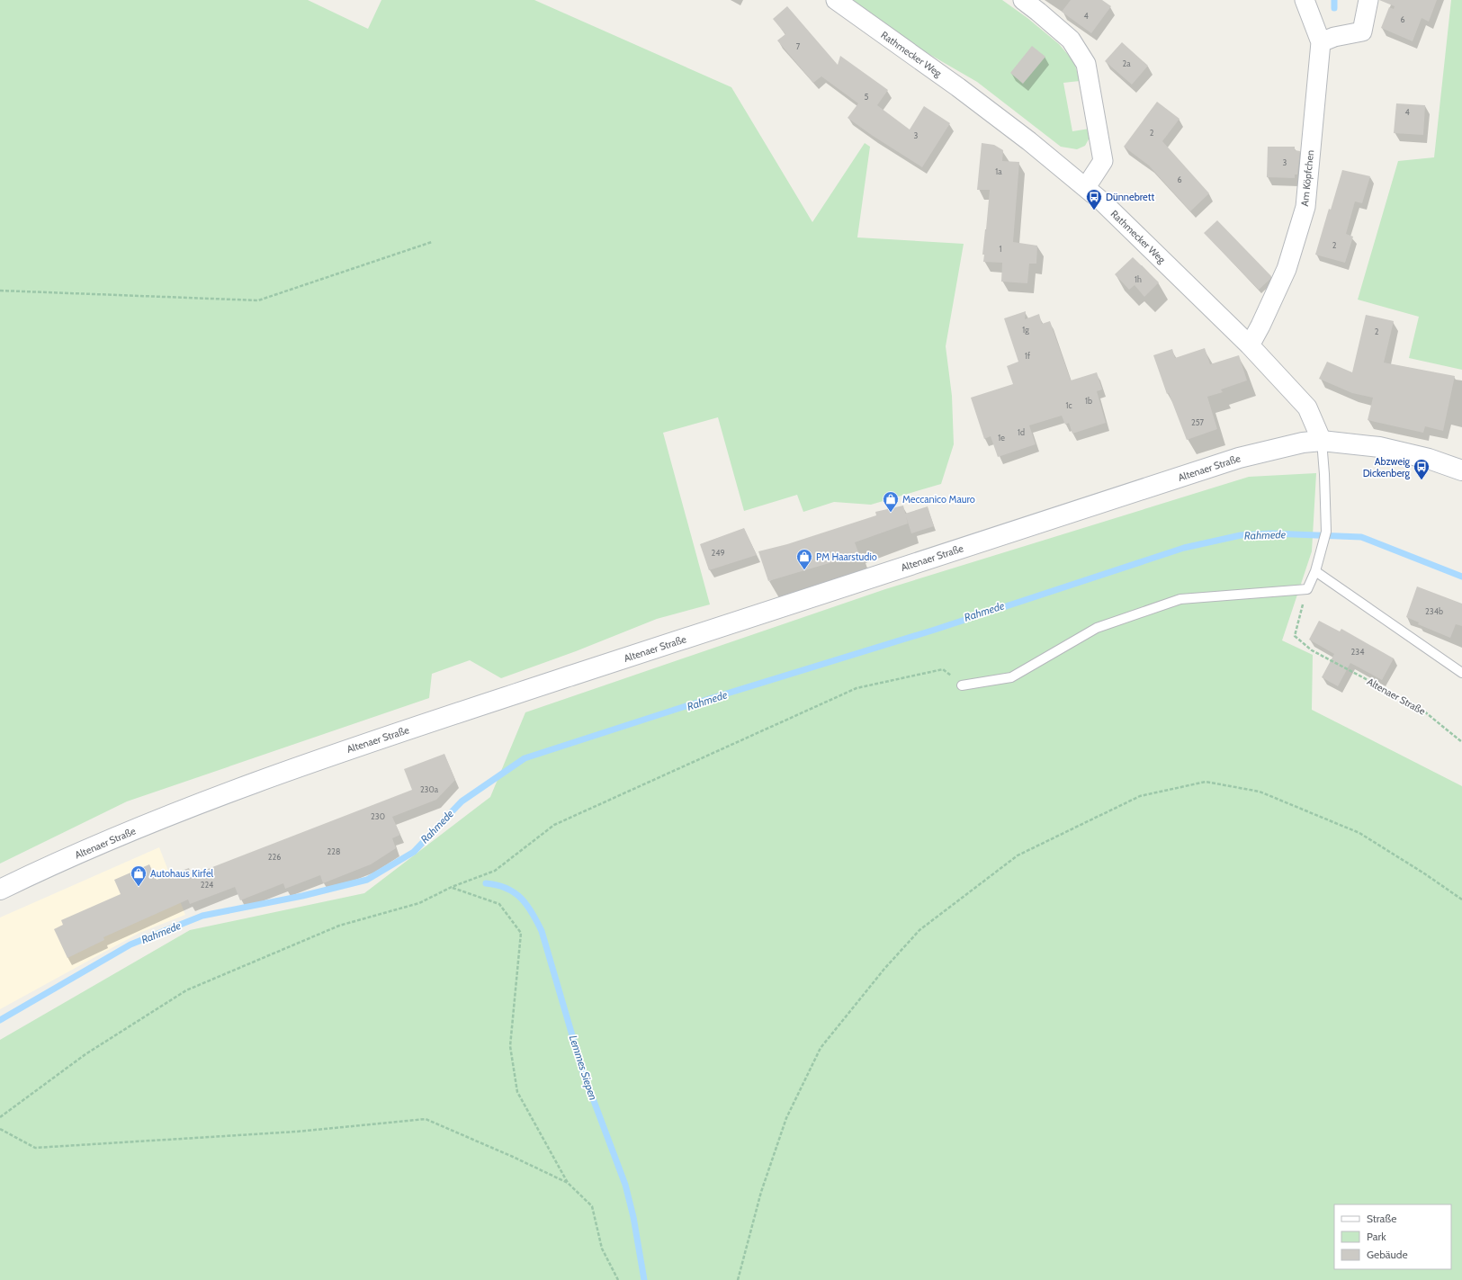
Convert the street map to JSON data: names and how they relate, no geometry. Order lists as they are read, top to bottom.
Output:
{
  "streets": {
    "main road": ["Altenaer Straße"],
    "street": ["Rathmecker Weg", "Am Köpfchen"]
  },
  "crossings": [
    ["Rathmecker Weg", "Am Köpfchen"],
    ["Rathmecker Weg", "Altenaer Straße"]
  ],
  "water": ["Rahmede", "Lemmes Siepen"],
  "places": {
    "bus stop": ["Dünnebrett", "Abzweig Dickenberg"],
    "shop": ["Meccanico Mauro", "PM Haarstudio", "Autohaus Kirfel"]
  },
  "house_numbers": [
    "4",
    "6",
    "7",
    "2a",
    "5",
    "4",
    "2",
    "3",
    "3",
    "1a",
    "6",
    "2",
    "1",
    "1h",
    "1g",
    "2",
    "1f",
    "1b",
    "1c",
    "257",
    "1d",
    "1e",
    "249",
    "234b",
    "234",
    "230a",
    "230",
    "228",
    "226",
    "224"
  ],
  "legend": ["Straße", "Park", "Gebäude"]
}
